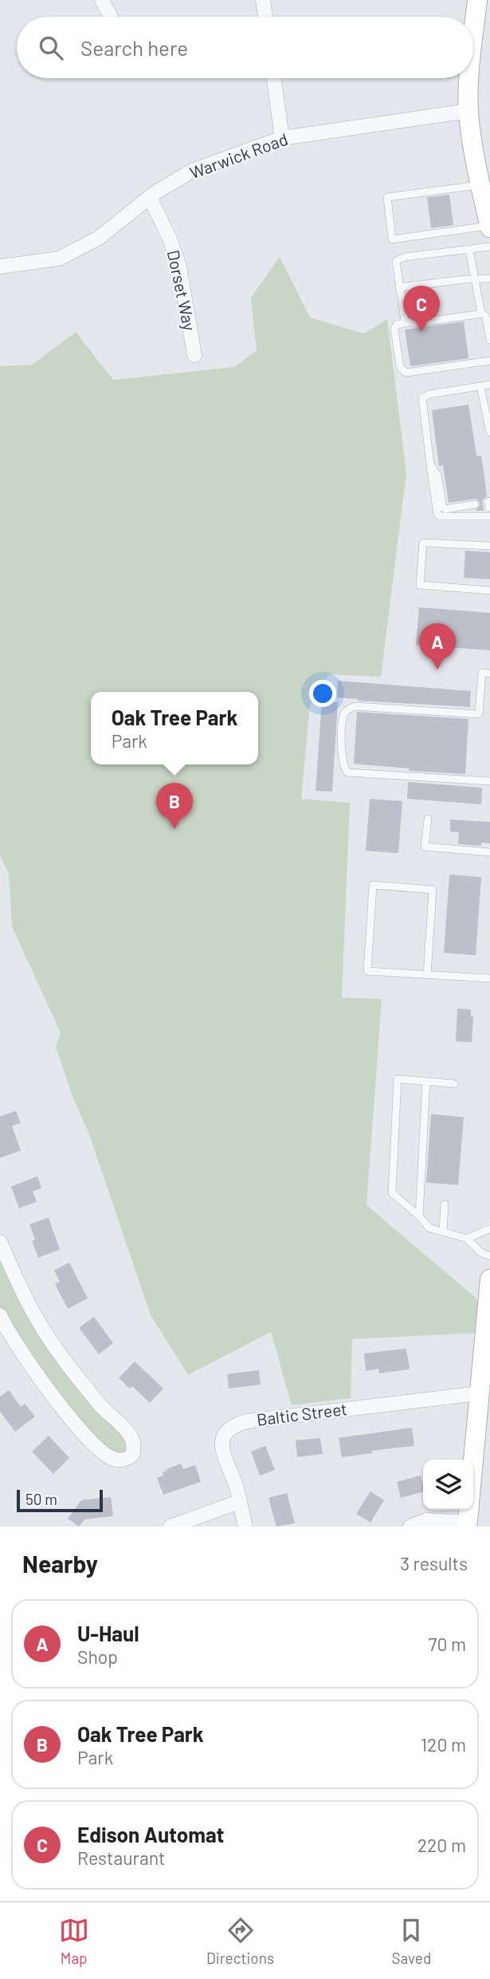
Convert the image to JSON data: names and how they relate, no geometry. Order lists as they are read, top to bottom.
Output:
{
  "streets": {
    "street": ["Warwick Road", "Dorset Way", "Baltic Street"]
  },
  "crossings": [
    ["Warwick Road", "Dorset Way"]
  ],
  "scale_bar": "50 m",
  "page": {
    "search": "Search here",
    "pins": ["C", "A", "B"],
    "popup": ["Oak Tree Park", "Park"],
    "scale": "50 m",
    "heading": ["Nearby", "3 results"],
    "list": [
      {
        "mark": "A",
        "name": "U-Haul",
        "note": "Shop",
        "value": "70 m"
      },
      {
        "mark": "B",
        "name": "Oak Tree Park",
        "note": "Park",
        "value": "120 m"
      },
      {
        "mark": "C",
        "name": "Edison Automat",
        "note": "Restaurant",
        "value": "220 m"
      }
    ],
    "nav": ["Map", "Directions", "Saved"]
  }
}
